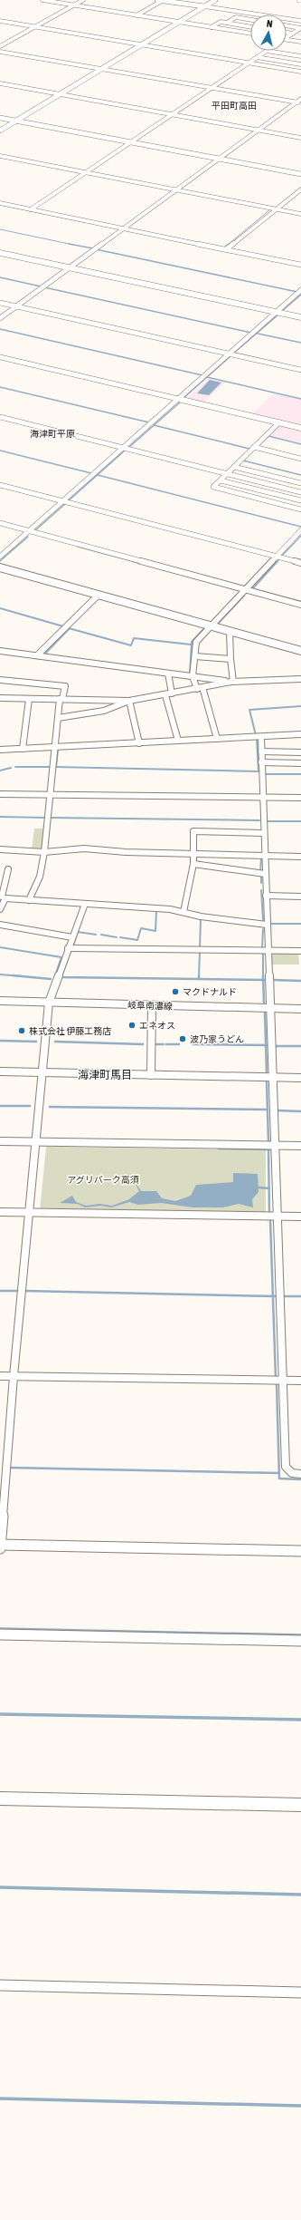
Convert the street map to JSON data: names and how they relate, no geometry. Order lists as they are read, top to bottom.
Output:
{
  "streets": {
    "main road": ["岐阜南濃線"]
  },
  "districts": ["平田町高田", "海津町平原", "海津町馬目"],
  "parks": ["アグリパーク高須"],
  "places": [
    "マクドナルド",
    "エネオス",
    "株式会社 伊藤工務店",
    "波乃家うどん"
  ],
  "north": "top"
}
